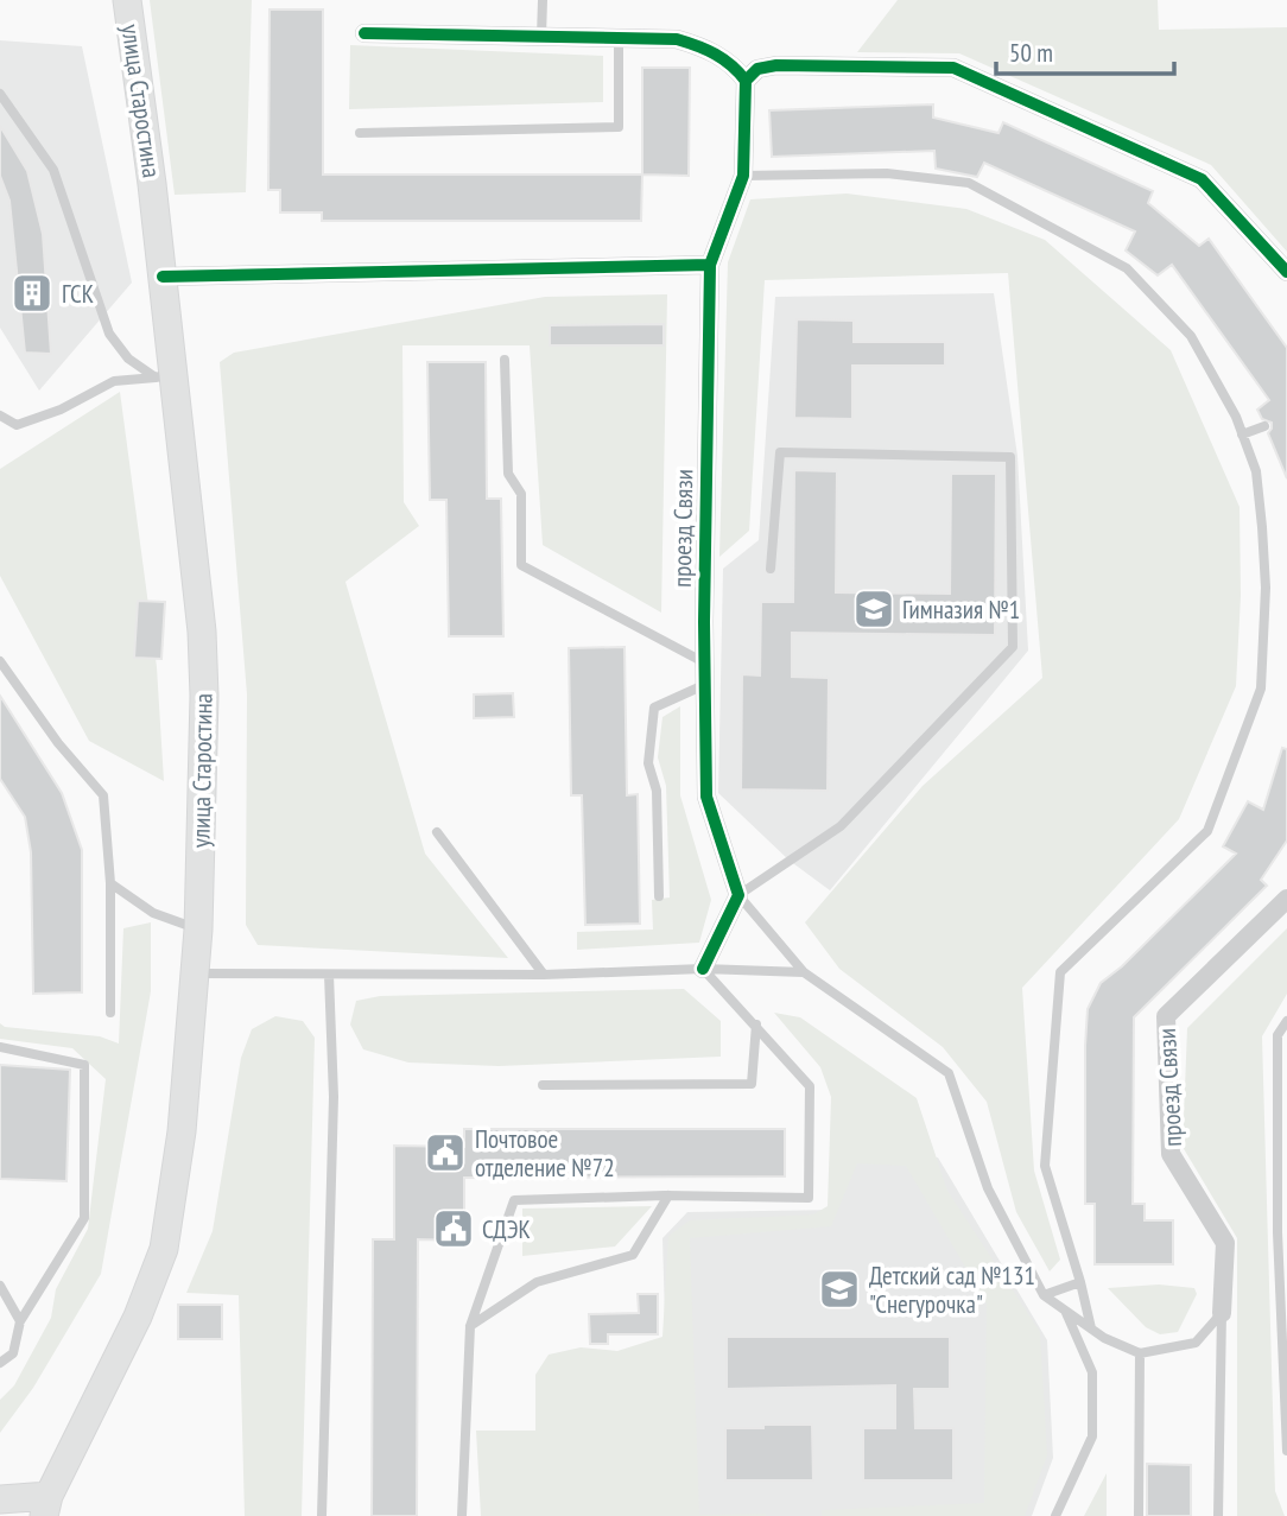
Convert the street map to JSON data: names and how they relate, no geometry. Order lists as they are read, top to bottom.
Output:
{
  "streets": {
    "main road": ["улица Старостина"],
    "street": ["проезд Связи"]
  },
  "places": {
    "building": ["ГСК"],
    "school or university": ["Гимназия №1", "Детский сад №131 \"Снегурочка\""],
    "public building": ["Почтовое отделение №72", "СДЭК"]
  },
  "scale_bar": "50 m"
}
